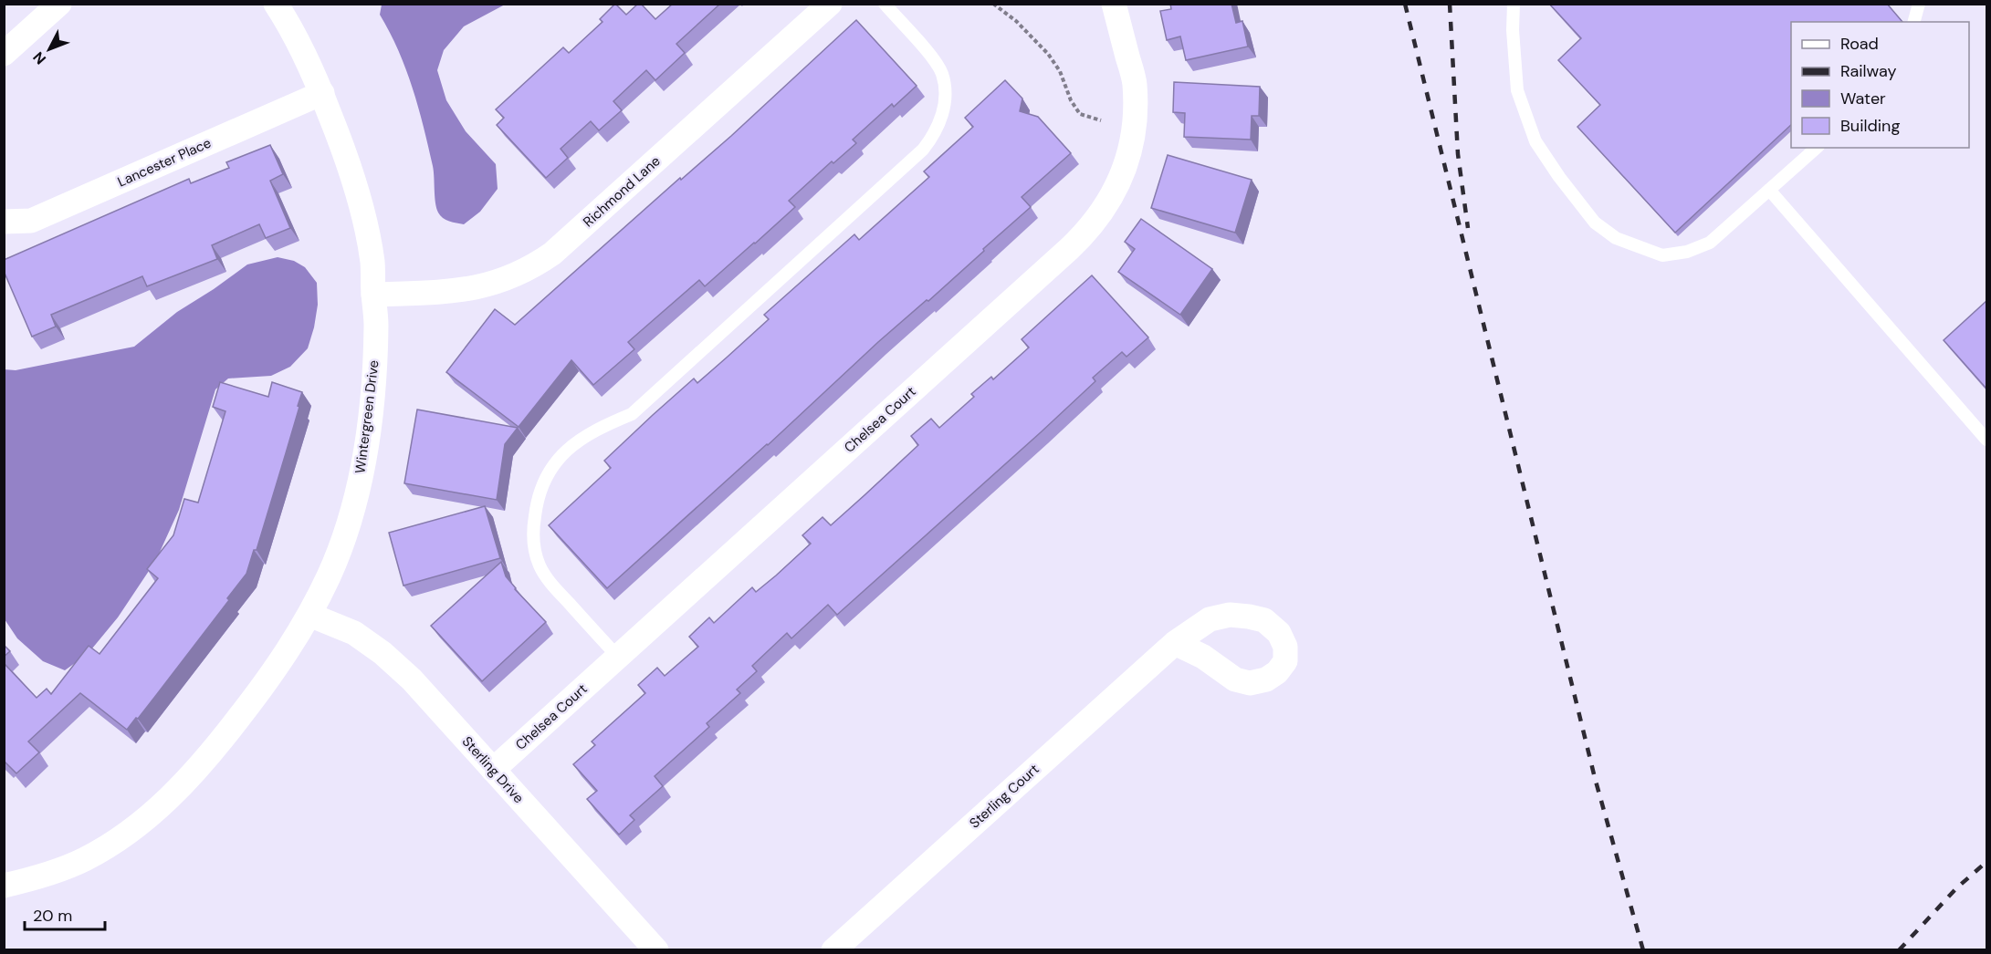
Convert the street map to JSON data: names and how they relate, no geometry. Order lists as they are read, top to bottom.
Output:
{
  "streets": {
    "street": [
      "Lancester Place",
      "Richmond Lane",
      "Wintergreen Drive",
      "Chelsea Court",
      "Sterling Drive",
      "Sterling Court"
    ]
  },
  "crossings": [
    ["Lancester Place", "Wintergreen Drive"],
    ["Richmond Lane", "Wintergreen Drive"],
    ["Wintergreen Drive", "Sterling Drive"],
    ["Chelsea Court", "Sterling Drive"]
  ],
  "legend": [
    "Road",
    "Railway",
    "Water",
    "Building"
  ],
  "scale_bar": "20 m",
  "north": "bottom left"
}
